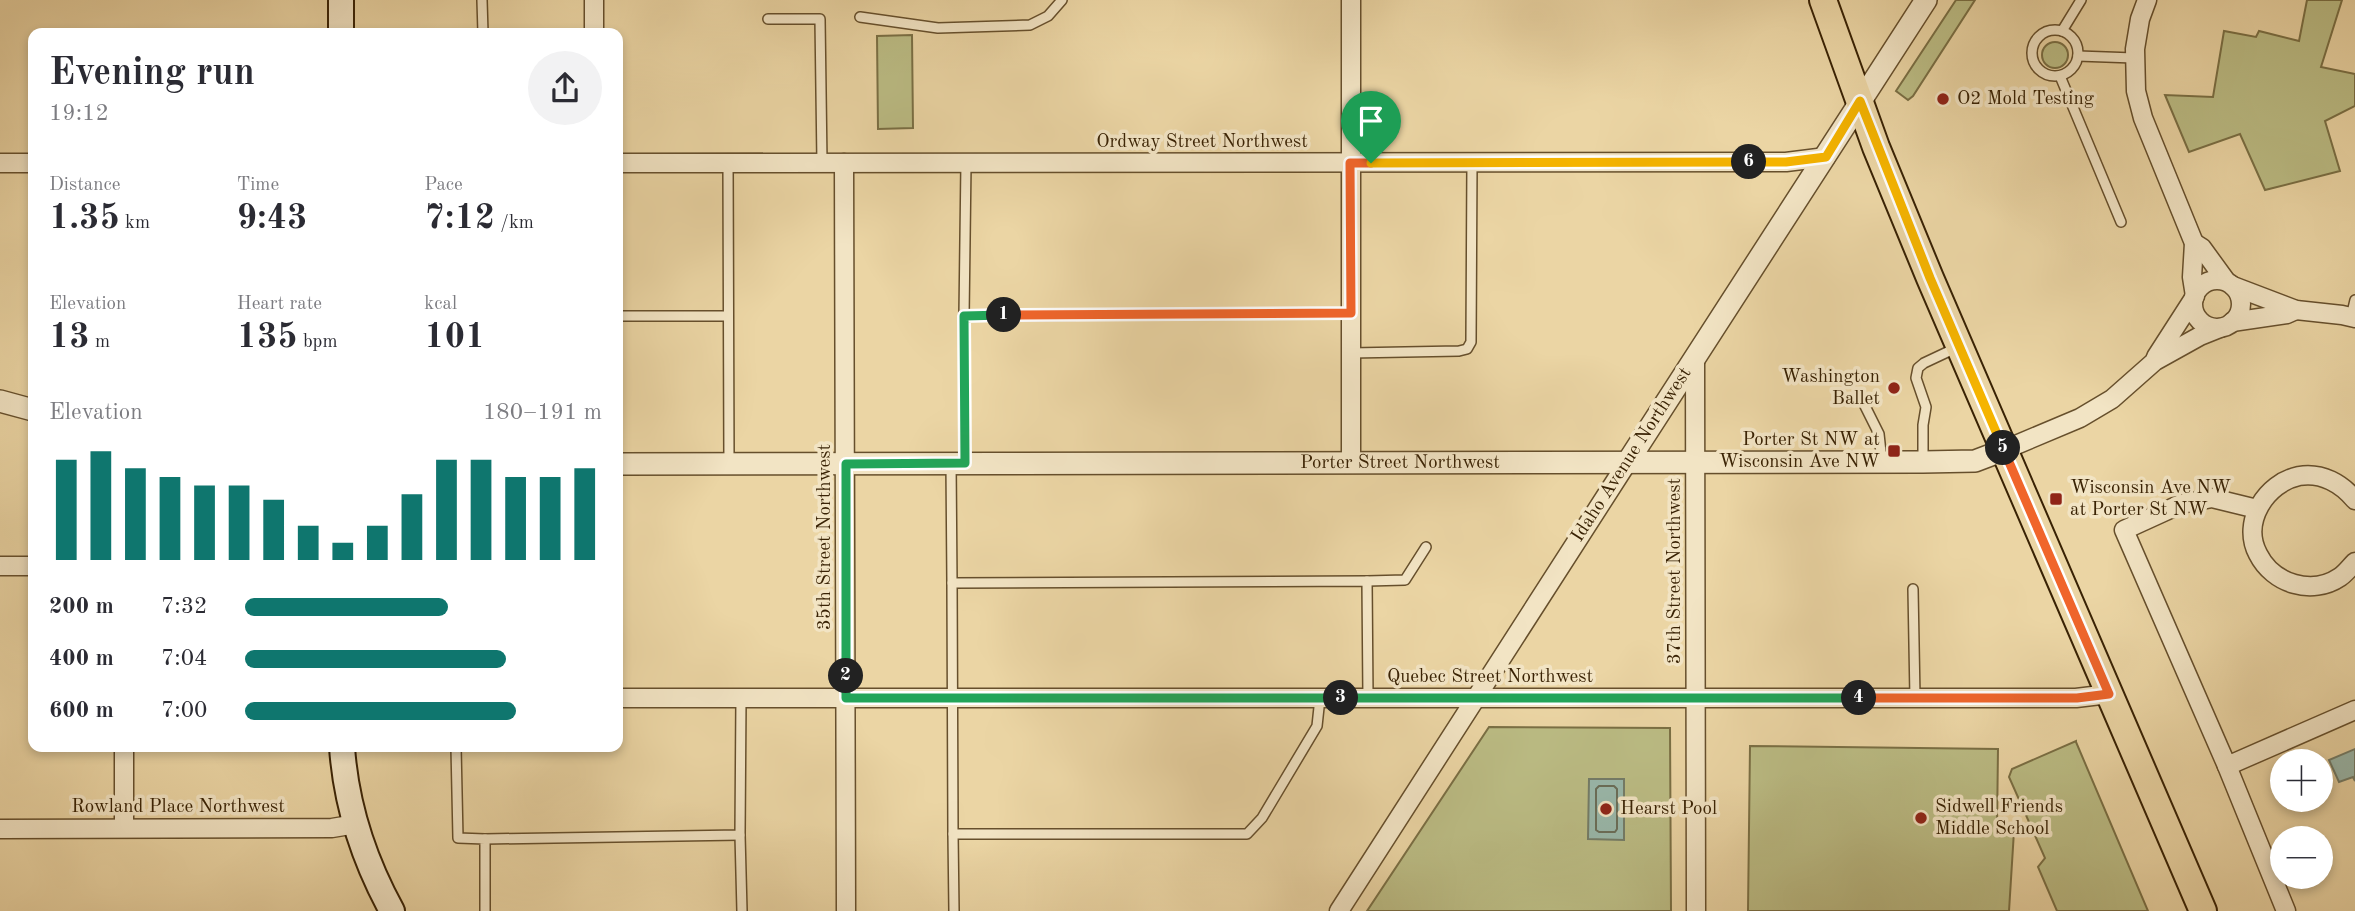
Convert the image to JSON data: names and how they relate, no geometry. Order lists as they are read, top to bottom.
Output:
{
  "streets": {
    "street": [
      "Ordway Street Northwest",
      "Idaho Avenue Northwest",
      "Porter Street Northwest",
      "35th Street Northwest",
      "37th Street Northwest",
      "Quebec Street Northwest",
      "Rowland Place Northwest"
    ]
  },
  "crossings": [
    ["Ordway Street Northwest", "Idaho Avenue Northwest"],
    ["Ordway Street Northwest", "35th Street Northwest"],
    ["Idaho Avenue Northwest", "Porter Street Northwest"],
    ["Idaho Avenue Northwest", "37th Street Northwest"],
    ["Idaho Avenue Northwest", "Quebec Street Northwest"],
    ["Porter Street Northwest", "35th Street Northwest"],
    ["Porter Street Northwest", "37th Street Northwest"],
    ["35th Street Northwest", "Quebec Street Northwest"],
    ["37th Street Northwest", "Quebec Street Northwest"]
  ],
  "places": {
    "other": [
      "O2 Mold Testing",
      "Washington Ballet",
      "Hearst Pool",
      "Sidwell Friends Middle School"
    ],
    "transit": ["Porter St NW at Wisconsin Ave NW", "Wisconsin Ave NW at Porter St NW"]
  },
  "page": {
    "heading": ["Evening run", "19:12"],
    "pins": [
      "6",
      "1",
      "5",
      "2",
      "3",
      "4"
    ],
    "stats": [
      ["Distance", "1.35 km"],
      ["Time", "9:43"],
      ["Pace", "7:12 /km"],
      ["Elevation", "13 m"],
      ["Heart rate", "135 bpm"],
      ["kcal", "101"]
    ],
    "chart": ["Elevation", "180–191 m"],
    "list": [
      {
        "name": "200 m",
        "note": "7:32"
      },
      {
        "name": "400 m",
        "note": "7:04"
      },
      {
        "name": "600 m",
        "note": "7:00"
      }
    ],
    "map_buttons": ["+", "−"]
  }
}
